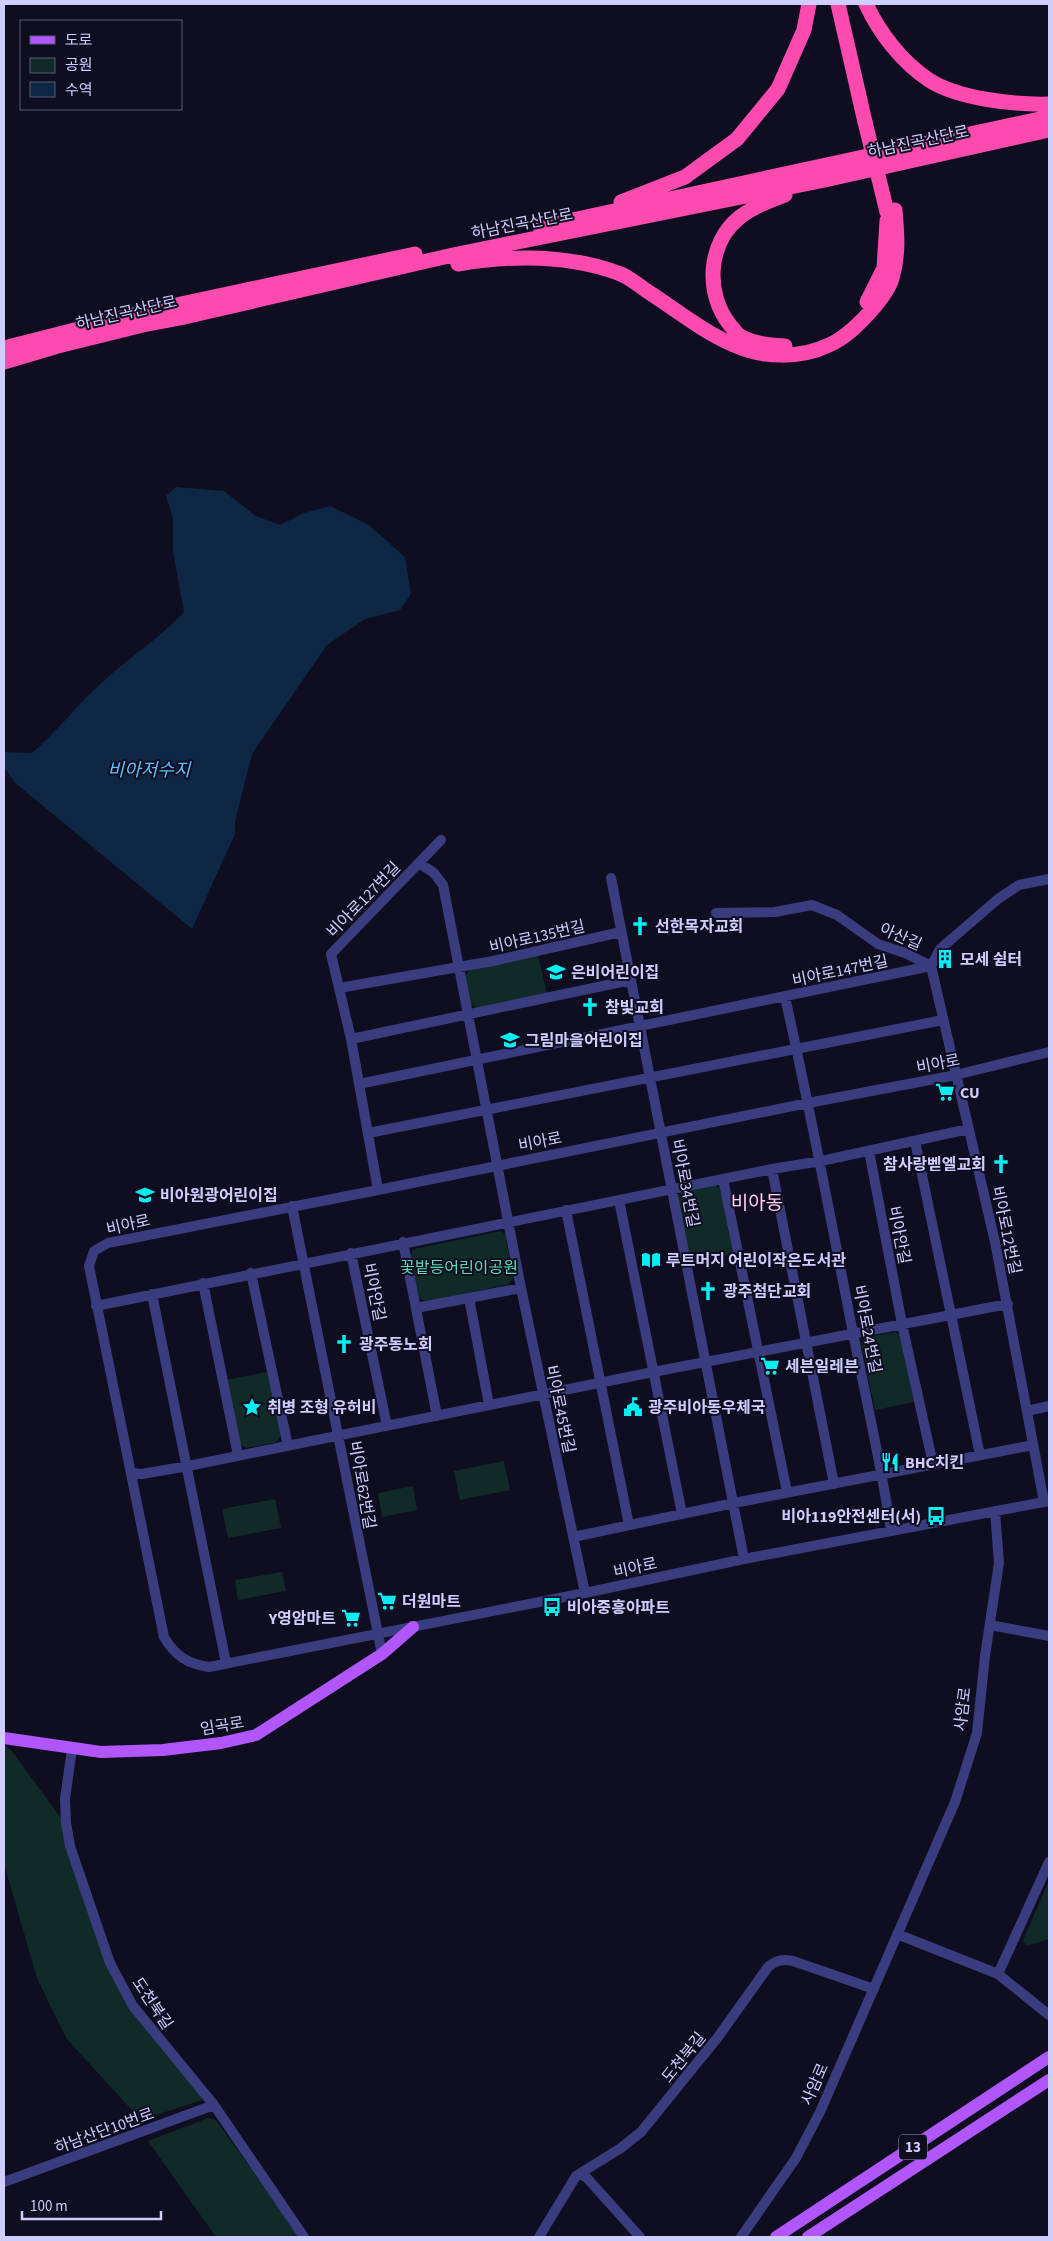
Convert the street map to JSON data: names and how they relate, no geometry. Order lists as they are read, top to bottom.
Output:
{
  "streets": {
    "highway": ["하남진곡산단로"],
    "main road": ["임곡로", "13"],
    "street": [
      "비아로127번길",
      "비아로135번길",
      "아산길",
      "비아로147번길",
      "비아로",
      "비아로34번길",
      "비아로12번길",
      "비아안길",
      "비아로24번길",
      "비아로45번길",
      "비아로62번길",
      "사암로",
      "도천북길",
      "하남산단10번로"
    ]
  },
  "crossings": [
    ["비아로127번길", "비아로"],
    ["아산길", "비아로147번길"],
    ["아산길", "비아로12번길"],
    ["비아로147번길", "비아로"],
    ["비아로147번길", "비아로12번길"],
    ["비아로147번길", "비아로24번길"],
    ["비아로", "비아로34번길"],
    ["비아로", "비아로12번길"],
    ["비아로", "비아로24번길"],
    ["비아로", "비아로45번길"],
    ["비아로", "비아로62번길"],
    ["비아로", "사암로"],
    ["비아로", "임곡로"],
    ["비아로62번길", "임곡로"],
    ["사암로", "도천북길"],
    ["임곡로", "도천북길"],
    ["도천북길", "하남산단10번로"]
  ],
  "districts": ["비아동"],
  "water": ["비아저수지"],
  "parks": ["꽃밭등어린이공원"],
  "places": {
    "church": [
      "선한목자교회",
      "참빛교회",
      "참사랑벧엘교회",
      "광주첨단교회",
      "광주동노회"
    ],
    "building": ["모세 쉼터"],
    "school or university": ["은비어린이집", "그림마을어린이집", "비아원광어린이집"],
    "supermarket": [
      "CU",
      "세븐일레븐",
      "더원마트",
      "Y영암마트"
    ],
    "library": ["루트머지 어린이작은도서관"],
    "place": ["취병 조형 유허비"],
    "public building": ["광주비아동우체국"],
    "restaurant": ["BHC치킨"],
    "bus stop": ["비아119안전센터(서)", "비아중흥아파트"]
  },
  "legend": ["도로", "공원", "수역"],
  "scale_bar": "100 m"
}
